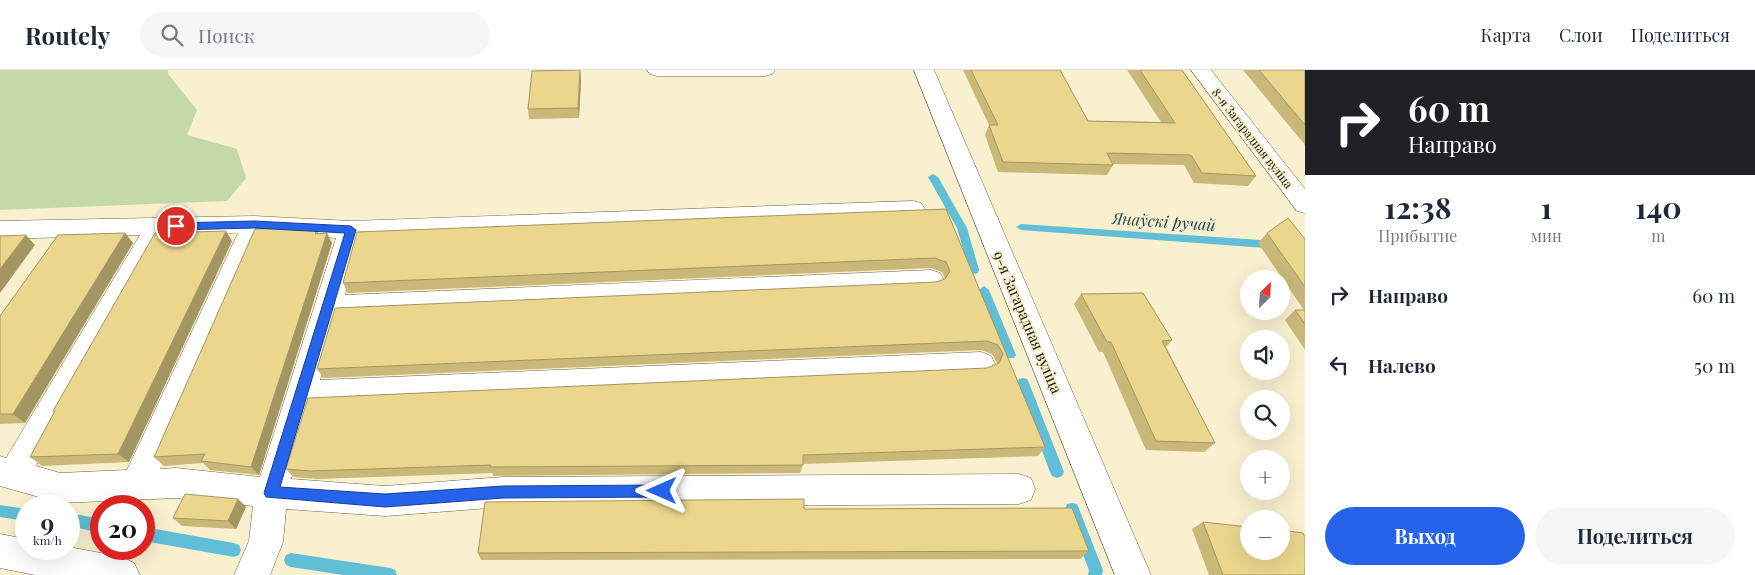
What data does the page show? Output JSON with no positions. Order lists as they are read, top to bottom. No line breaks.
{"streets":{"street":["8-я Загарадная вуліца","9-я Загарадная вуліца"]},"water":["Янаўскі ручай"],"north":"top right","page":{"header":"Routely","search":"Поиск","nav":["Карта","Слои","Поделиться"],"turn":["60 m","Направо"],"eta":["12:38","Прибытие","1","мин","140","m"],"list":[{"name":"Направо","value":"60 m"},{"name":"Налево","value":"50 m"}],"map_buttons":["+","−"],"speed":"9 km/h","limit":"20","buttons":["Выход","Поделиться"]}}
